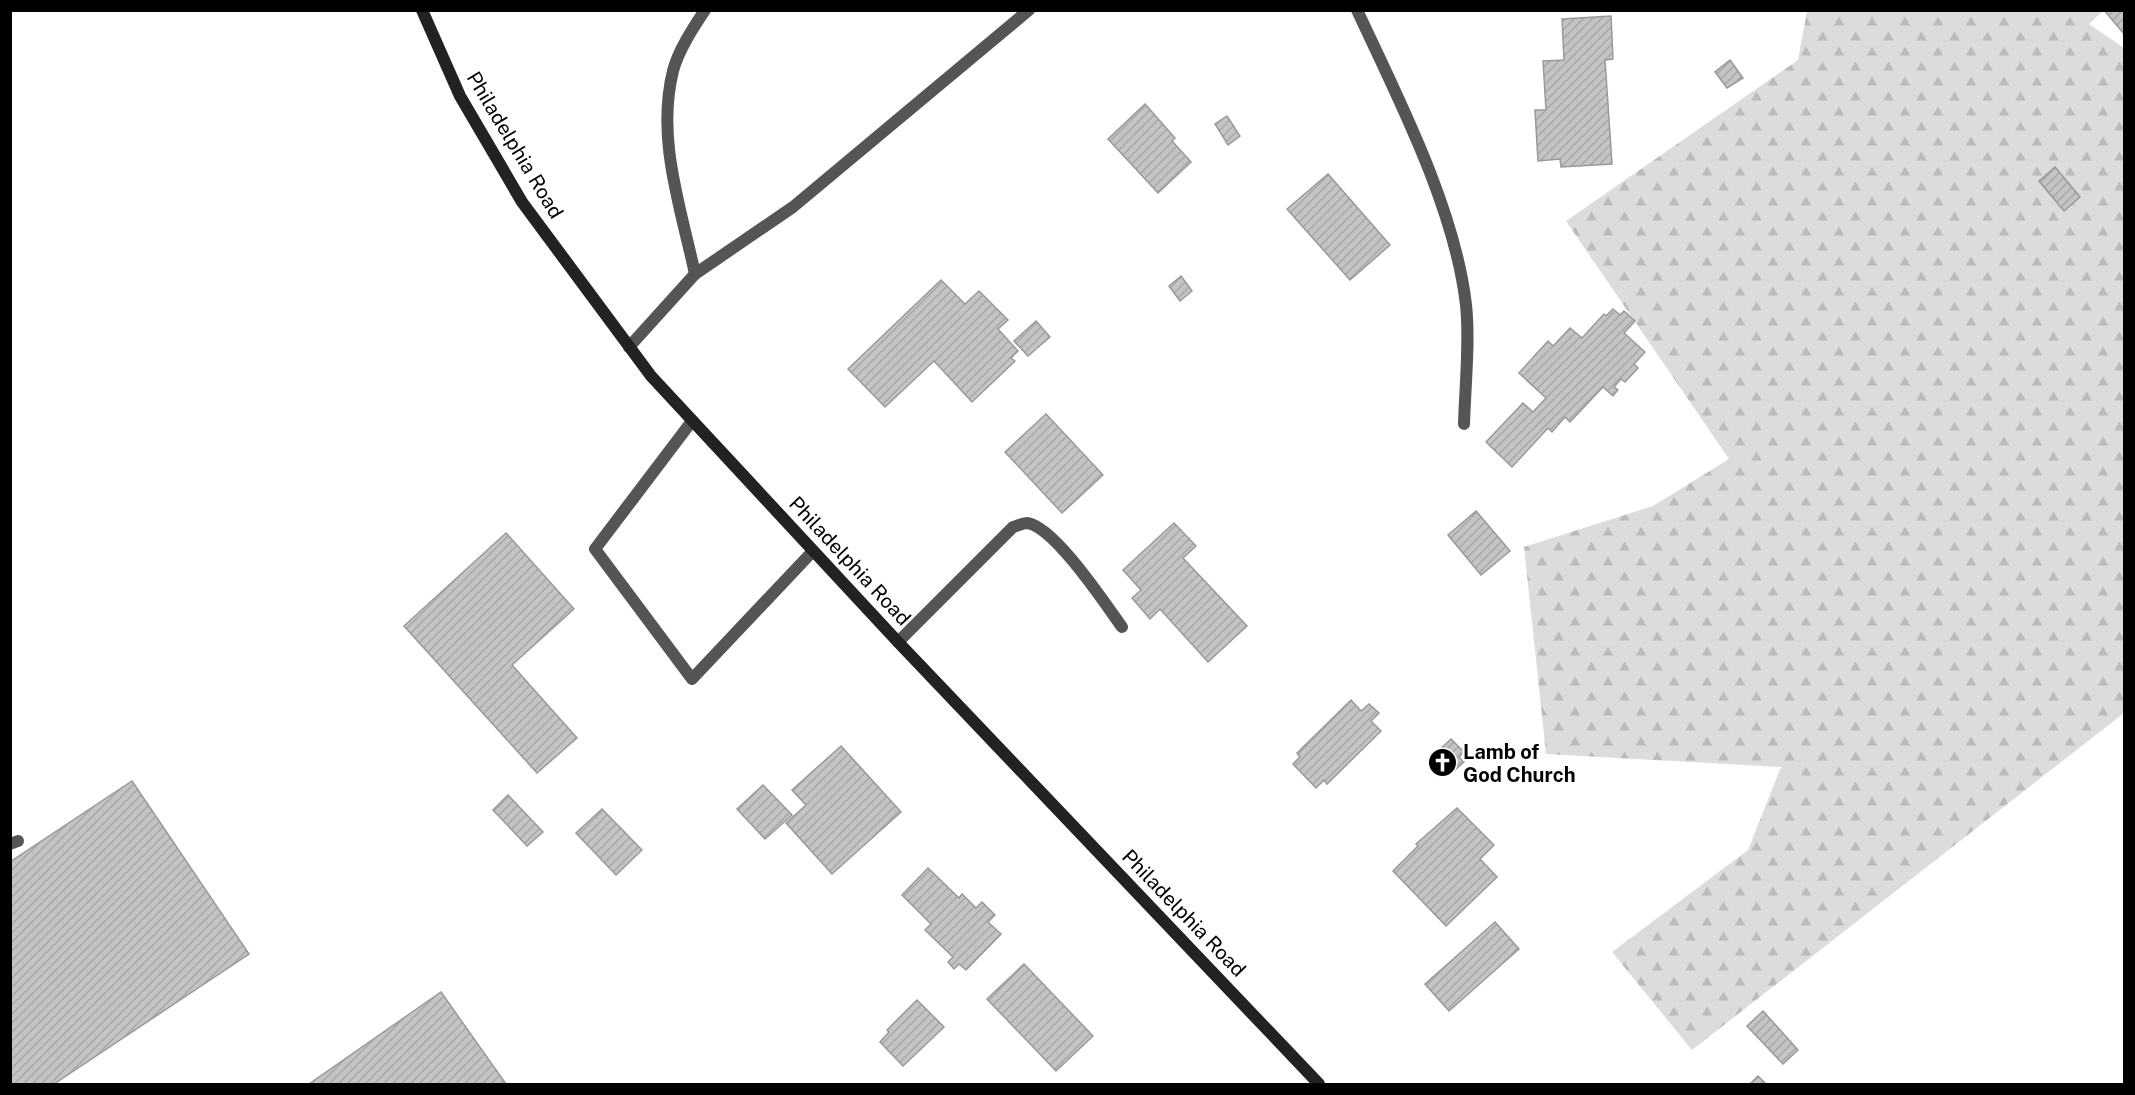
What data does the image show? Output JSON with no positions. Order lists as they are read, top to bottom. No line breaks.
{"streets":{"main road":["Philadelphia Road"]},"places":{"church":["Lamb of God Church"]}}
